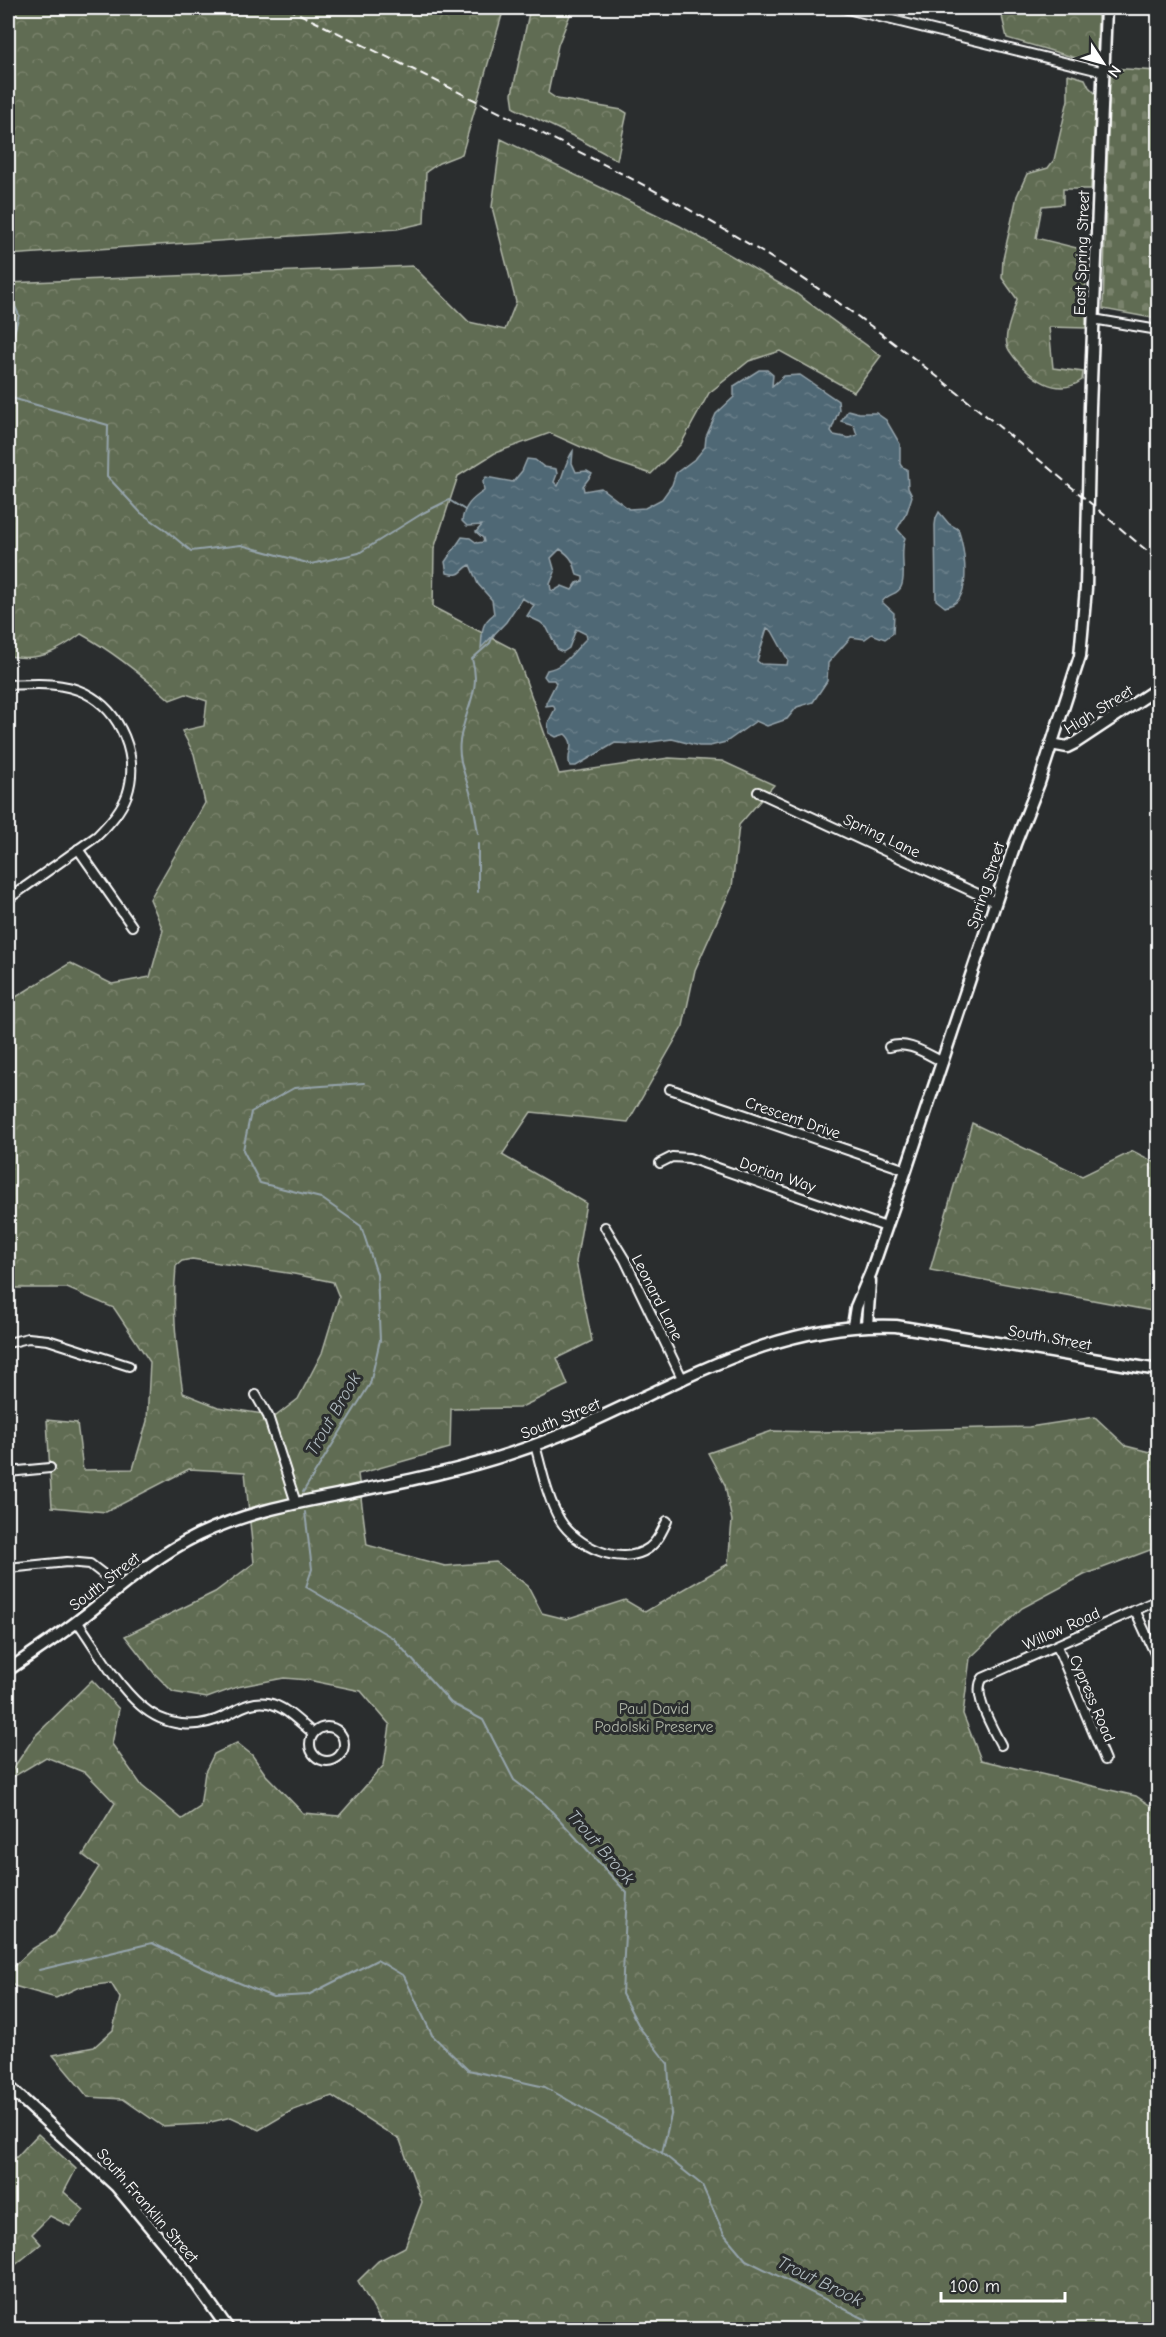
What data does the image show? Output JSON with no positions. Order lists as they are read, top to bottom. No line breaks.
{"streets":{"main road":["East Spring Street","High Street","Spring Street","South Street","South Franklin Street"],"street":["Spring Lane","Crescent Drive","Dorian Way","Leonard Lane","Willow Road","Cypress Road"]},"crossings":[["East Spring Street","Spring Street"],["High Street","Spring Street"],["Spring Lane","Spring Street"],["Spring Street","Crescent Drive"],["Spring Street","Dorian Way"],["Spring Street","South Street"],["Leonard Lane","South Street"],["Willow Road","Cypress Road"]],"water":["Trout Brook"],"parks":["Paul David Podolski Preserve"],"scale_bar":"100 m","north":"bottom right"}
